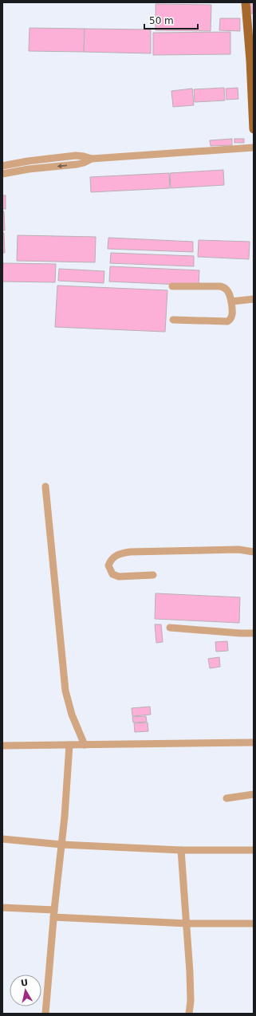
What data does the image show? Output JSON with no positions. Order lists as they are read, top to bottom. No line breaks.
{"scale_bar":"50 m","north":"top"}
